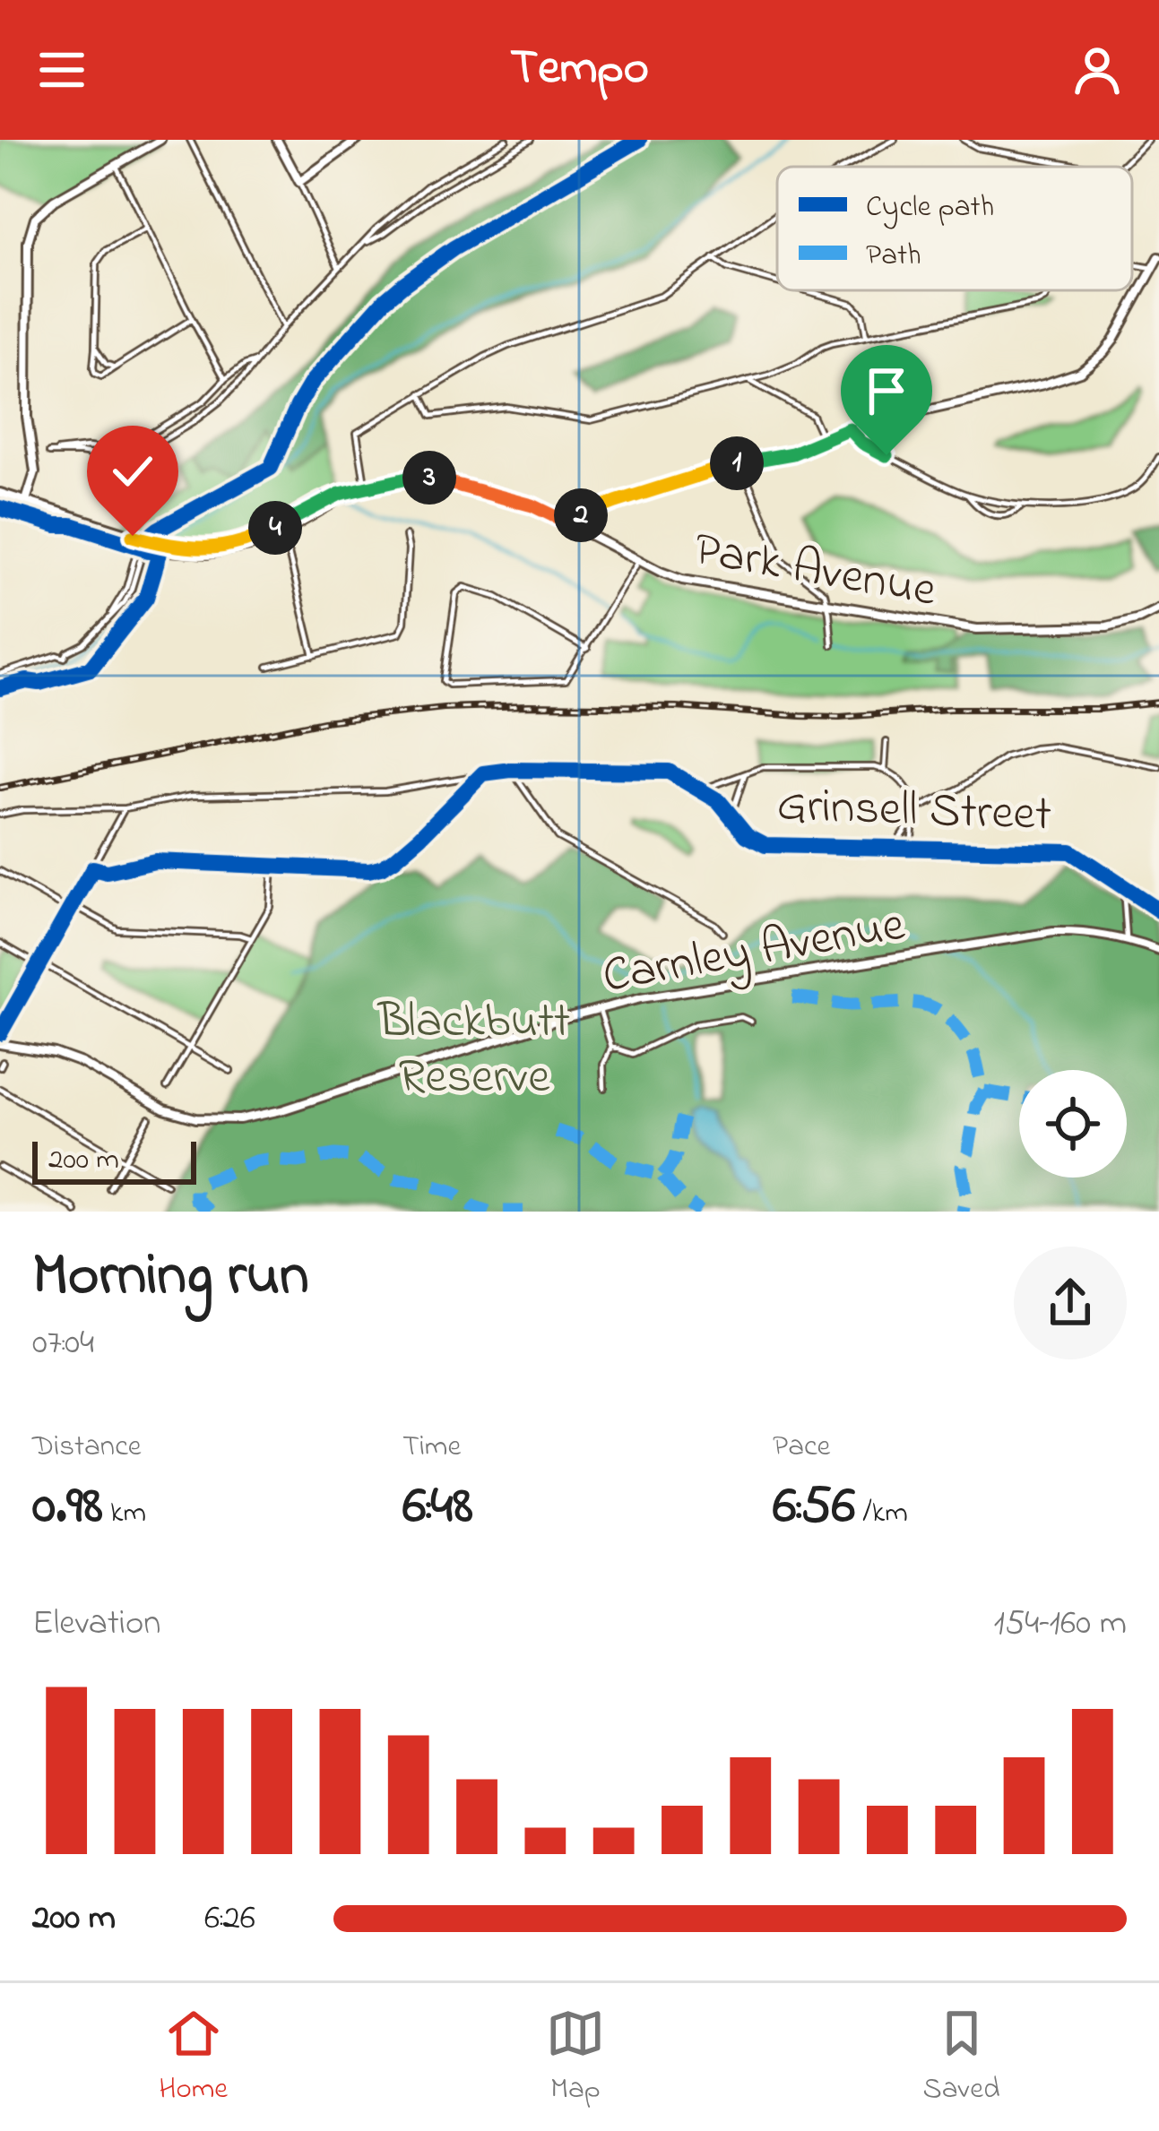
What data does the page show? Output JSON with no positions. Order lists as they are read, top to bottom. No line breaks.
{"streets":{"main road":["Park Avenue","Carnley Avenue"],"street":["Grinsell Street"]},"parks":["Blackbutt Reserve"],"legend":["Cycle path","Path"],"scale_bar":"200 m","page":{"header":"Tempo","pins":["1","3","2","4"],"scale":"200 m","heading":["Morning run","07:04"],"stats":[["Distance","0.98 km"],["Time","6:48"],["Pace","6:56 /km"]],"chart":["Elevation","154–160 m"],"list":[{"name":"200 m","note":"6:26"}],"tabs":["Home","Map","Saved"]}}
